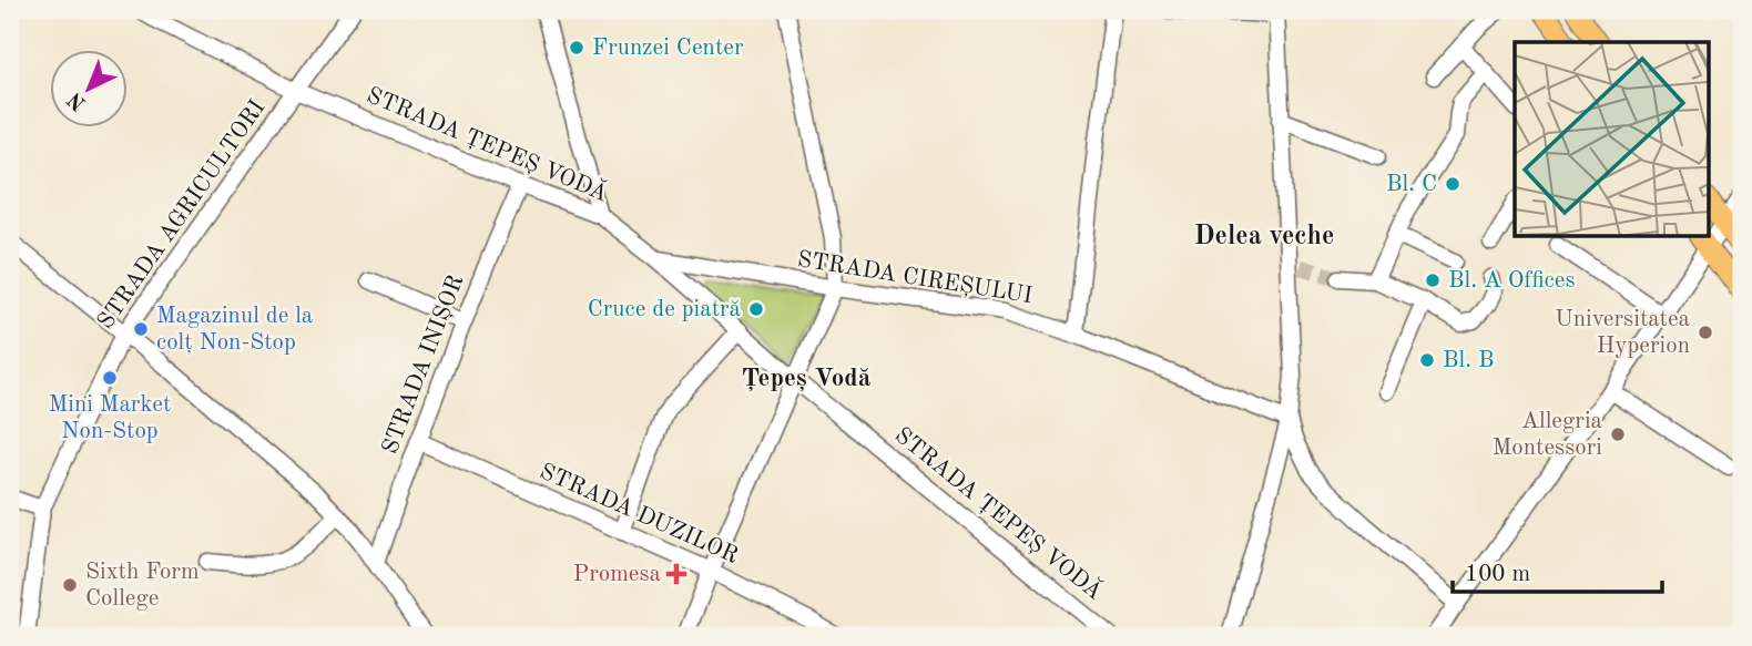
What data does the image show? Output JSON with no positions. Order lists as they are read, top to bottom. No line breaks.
{"streets":{"street":["STRADA ȚEPEȘ VODĂ","STRADA AGRICULTORI","STRADA CIREȘULUI","STRADA INIȘOR","STRADA DUZILOR"]},"crossings":[["STRADA ȚEPEȘ VODĂ","STRADA AGRICULTORI"],["STRADA ȚEPEȘ VODĂ","STRADA CIREȘULUI"],["STRADA ȚEPEȘ VODĂ","STRADA INIȘOR"],["STRADA INIȘOR","STRADA DUZILOR"]],"districts":["Delea veche","Țepeș Vodă"],"places":{"other":["Frunzei Center","Bl. C","Bl. A Offices","Cruce de piatră","Magazinul de la colț Non-Stop","Universitatea Hyperion","Bl. B","Mini Market Non-Stop","Allegria Montessori","Sixth Form College"],"health":["Promesa"]},"scale_bar":"100 m","north":"bottom left"}
